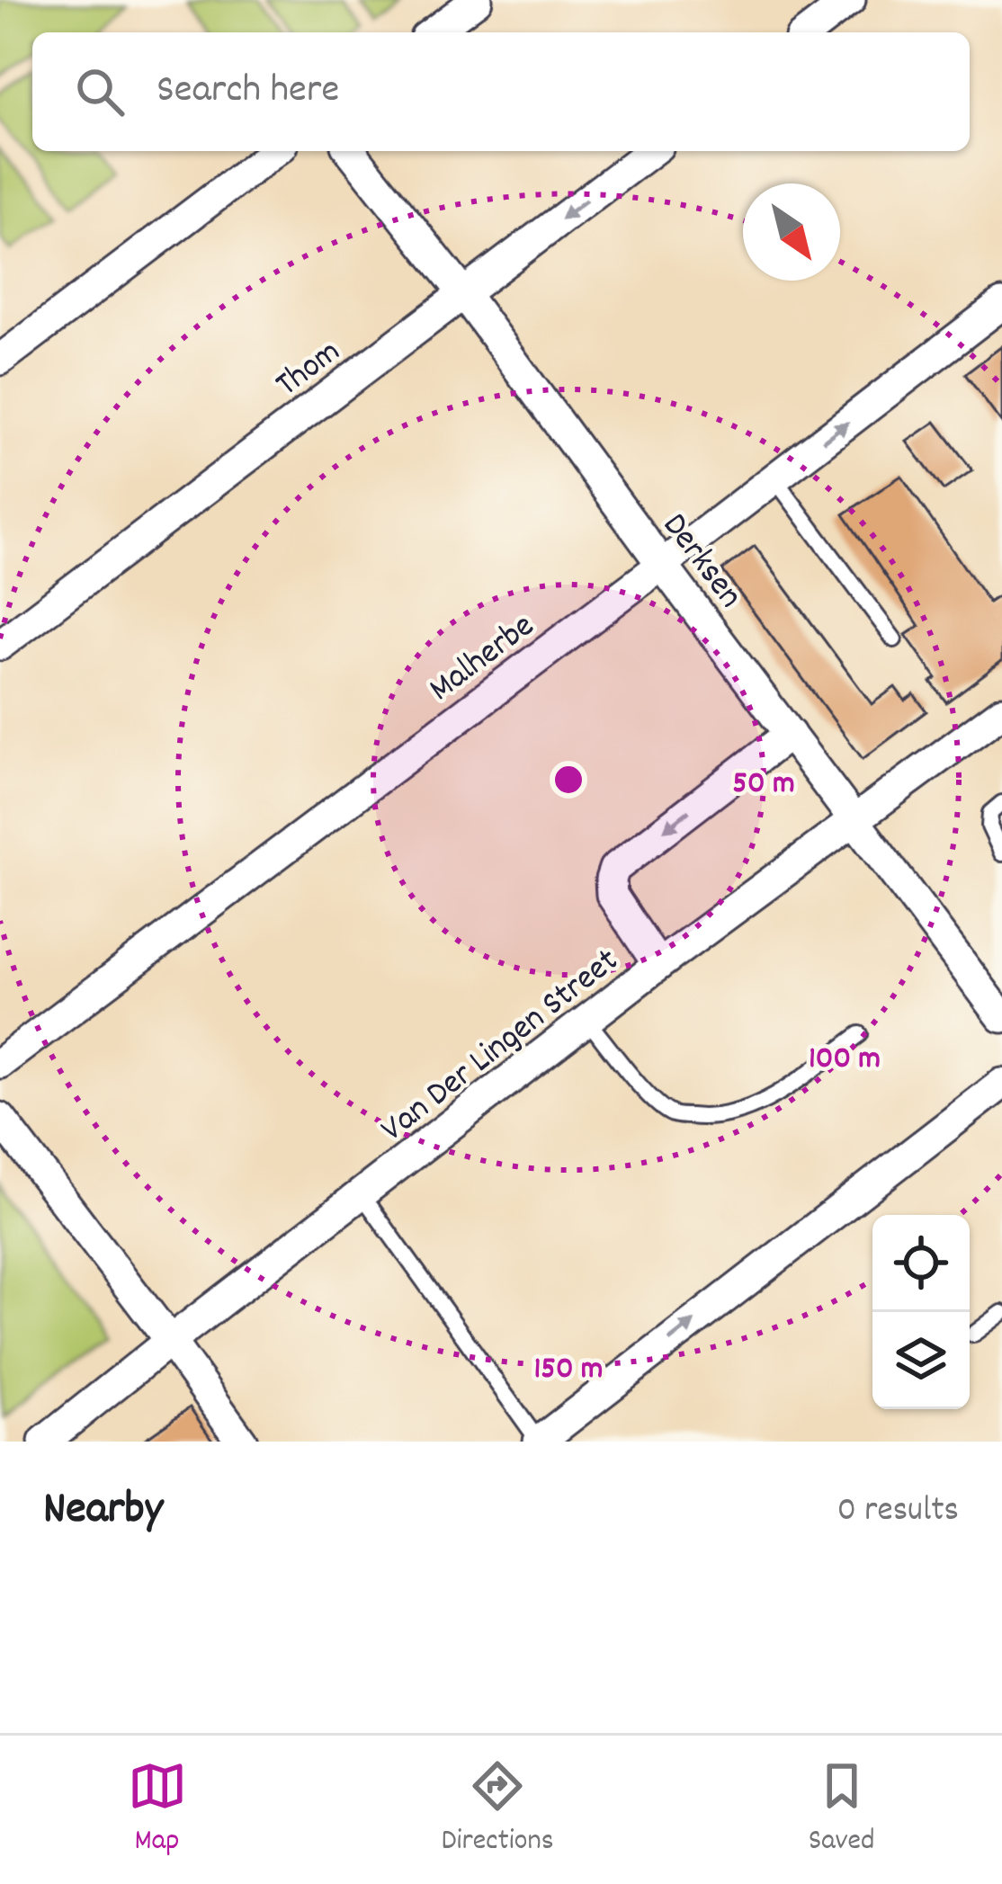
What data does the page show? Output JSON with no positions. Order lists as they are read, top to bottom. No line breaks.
{"streets":{"street":["Thom","Derksen","Malherbe","Van Der Lingen Street"]},"crossings":[["Thom","Derksen"],["Derksen","Malherbe"],["Derksen","Van Der Lingen Street"]],"north":"bottom right","page":{"search":"Search here","heading":["Nearby","0 results"],"nav":["Map","Directions","Saved"]},"rings":["50 m","100 m","150 m"]}
